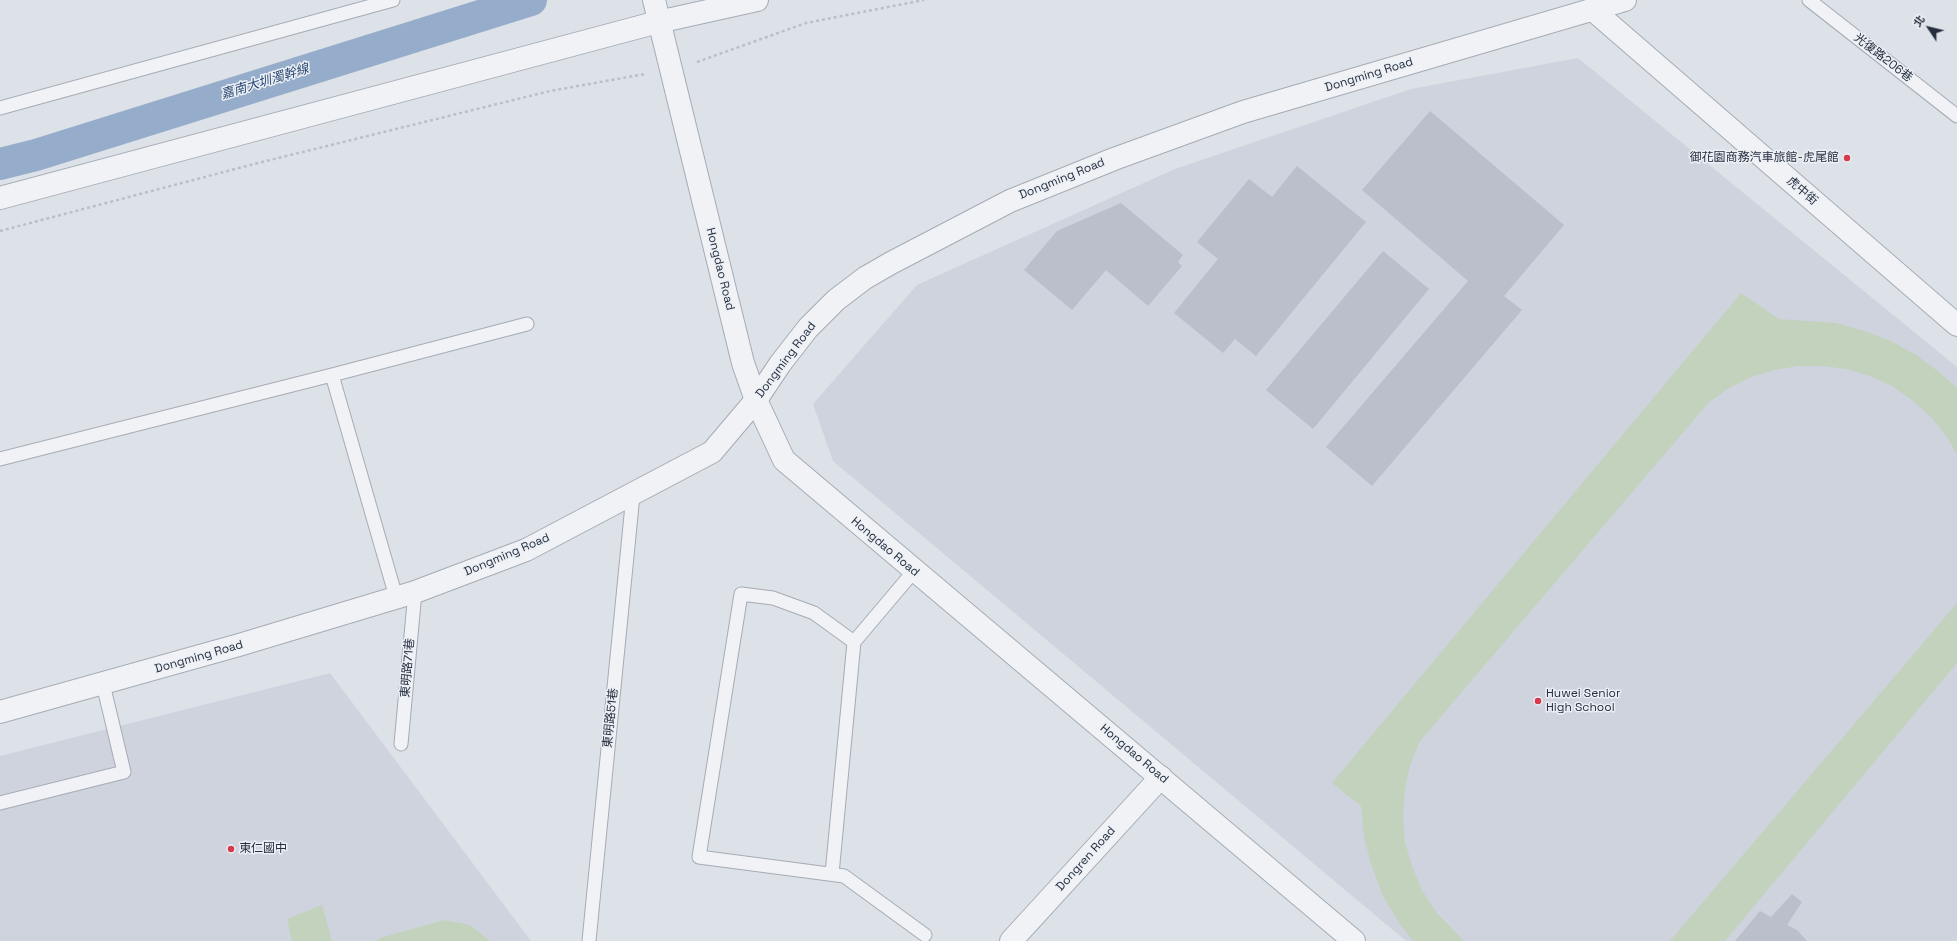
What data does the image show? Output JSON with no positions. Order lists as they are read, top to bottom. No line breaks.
{"streets":{"street":["Dongming Road","虎中街","Hongdao Road","Dongren Road"],"lane":["光復路206巷","東明路71巷","東明路51巷"]},"crossings":[["Dongming Road","虎中街"],["Dongming Road","Hongdao Road"],["Dongming Road","東明路71巷"],["Dongming Road","東明路51巷"],["Hongdao Road","Dongren Road"]],"water":["嘉南大圳濁幹線"],"places":["御花園商務汽車旅館-虎尾館","Huwei Senior High School","東仁國中"],"north":"top left"}
